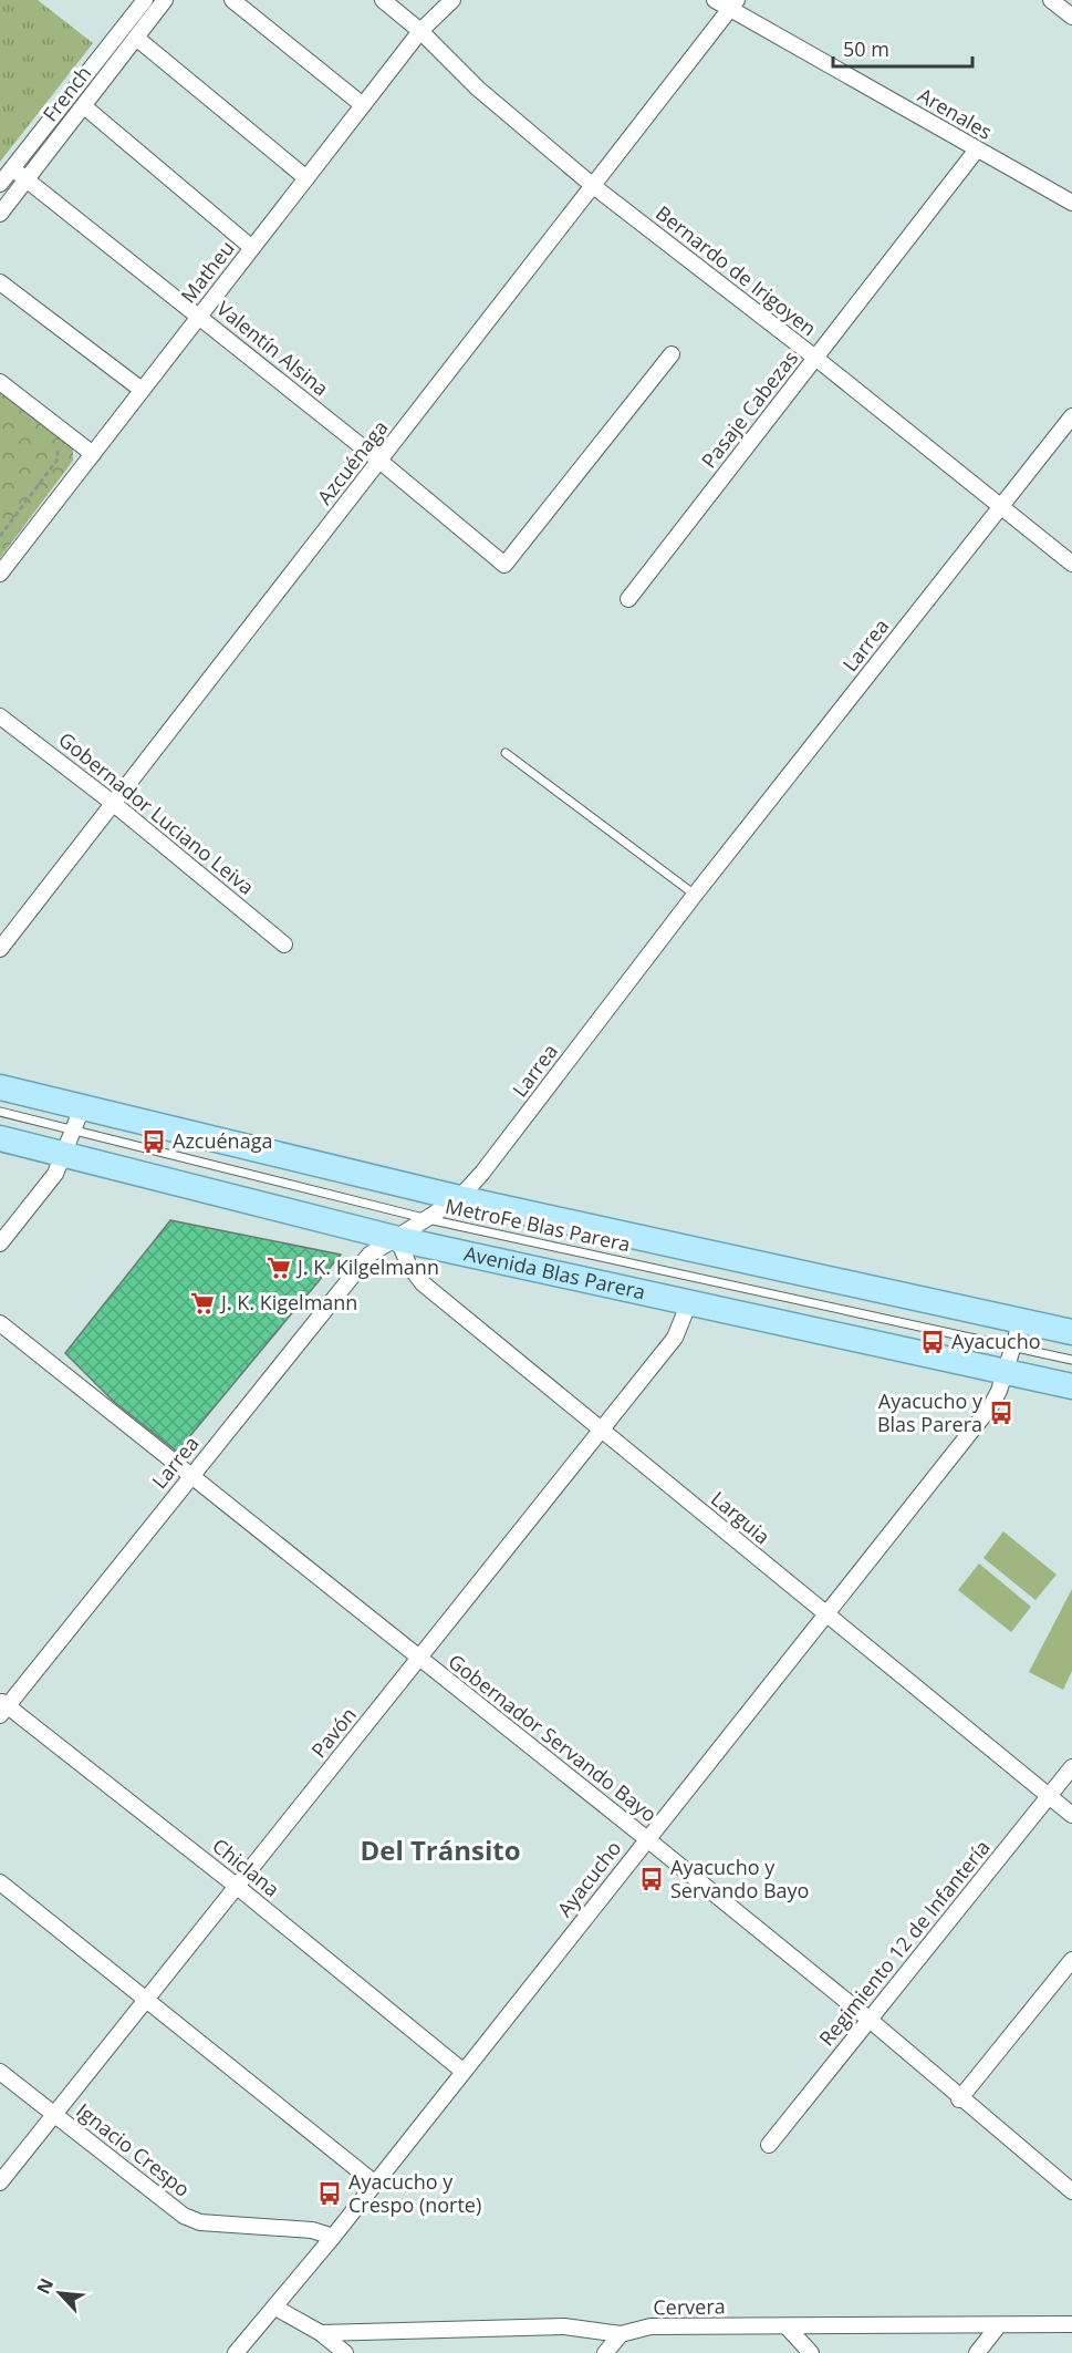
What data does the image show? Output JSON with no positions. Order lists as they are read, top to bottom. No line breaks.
{"streets":{"main road":["Avenida Blas Parera"],"street":["French","Arenales","Bernardo de Irigoyen","Matheu","Valentín Alsina","Pasaje Cabezas","Azcuénaga","Larrea","Gobernador Luciano Leiva","Larguia","Pavón","Gobernador Servando Bayo","Chiclana","Ayacucho","Regimiento 12 de Infantería","Ignacio Crespo","Cervera"],"lane":["MetroFe Blas Parera"]},"crossings":[["French","Valentín Alsina"],["Arenales","Pasaje Cabezas"],["Arenales","Azcuénaga"],["Bernardo de Irigoyen","Matheu"],["Bernardo de Irigoyen","Pasaje Cabezas"],["Bernardo de Irigoyen","Azcuénaga"],["Bernardo de Irigoyen","Larrea"],["Matheu","Valentín Alsina"],["Valentín Alsina","Azcuénaga"],["Azcuénaga","Gobernador Luciano Leiva"],["Larrea","MetroFe Blas Parera"],["Larrea","Avenida Blas Parera"],["Larrea","Larguia"],["Larrea","Gobernador Servando Bayo"],["Larrea","Chiclana"],["MetroFe Blas Parera","Ayacucho"],["Avenida Blas Parera","Larguia"],["Avenida Blas Parera","Pavón"],["Avenida Blas Parera","Ayacucho"],["Larguia","Pavón"],["Larguia","Ayacucho"],["Larguia","Regimiento 12 de Infantería"],["Pavón","Gobernador Servando Bayo"],["Pavón","Chiclana"],["Pavón","Ignacio Crespo"],["Gobernador Servando Bayo","Ayacucho"],["Gobernador Servando Bayo","Regimiento 12 de Infantería"],["Chiclana","Ayacucho"],["Ayacucho","Ignacio Crespo"]],"districts":["Del Tránsito"],"places":{"bus stop":["Azcuénaga","Ayacucho","Ayacucho y Blas Parera","Ayacucho y Servando Bayo","Ayacucho y Crespo (norte)"],"supermarket":["J. K. Kilgelmann","J. K. Kigelmann"]},"scale_bar":"50 m","north":"top left"}
